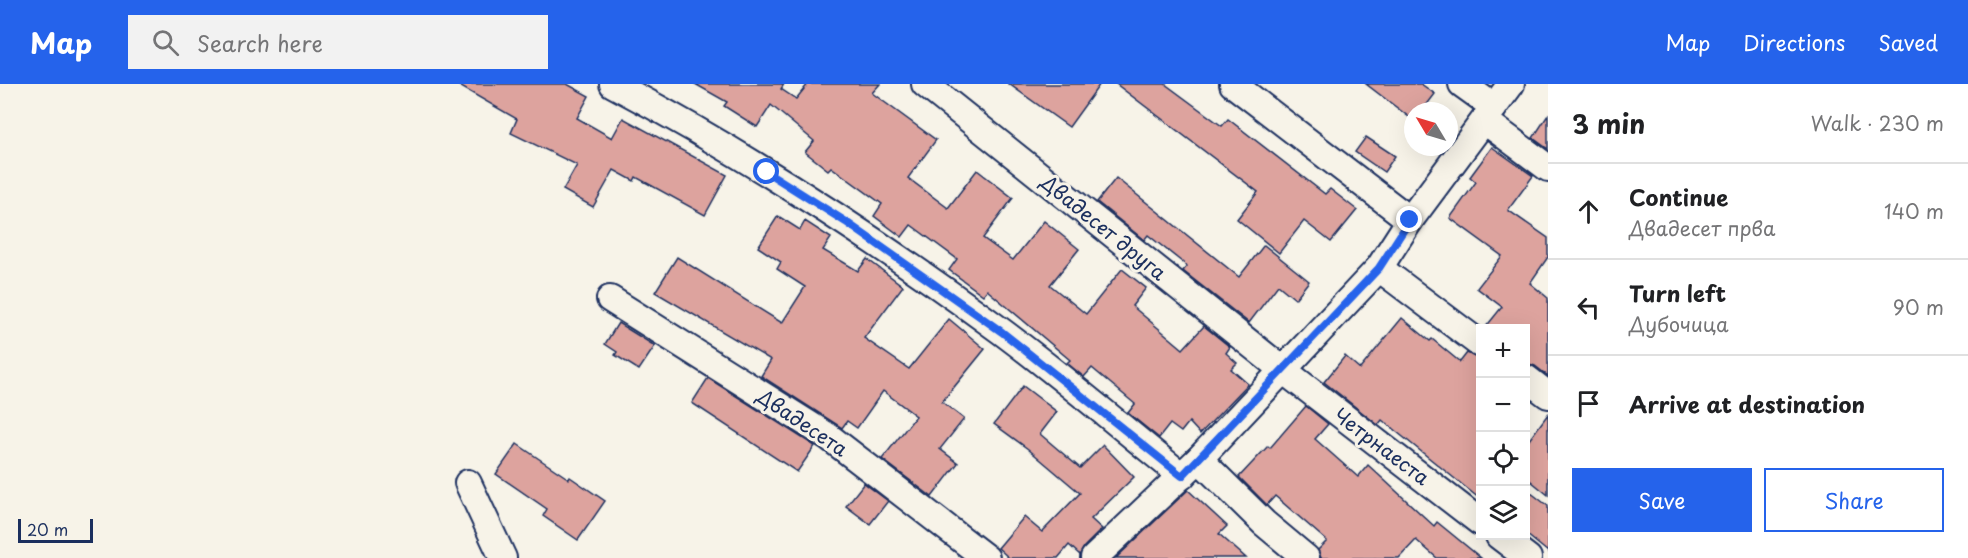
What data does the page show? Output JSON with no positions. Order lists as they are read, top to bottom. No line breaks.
{"streets":{"street":["Двадесет друга","Двадесета","Четрнаеста"]},"crossings":[["Двадесет друга","Четрнаеста"]],"scale_bar":"20 m","north":"top left","page":{"header":"Map","search":"Search here","nav":["Map","Directions","Saved"],"heading":["3 min","Walk · 230 m"],"list":[["Continue","Двадесет прва","140 m"],["Turn left","Дубочица","90 m"],"Arrive at destination"],"map_buttons":["+","−"],"buttons":["Save","Share"],"scale":"20 m"}}
